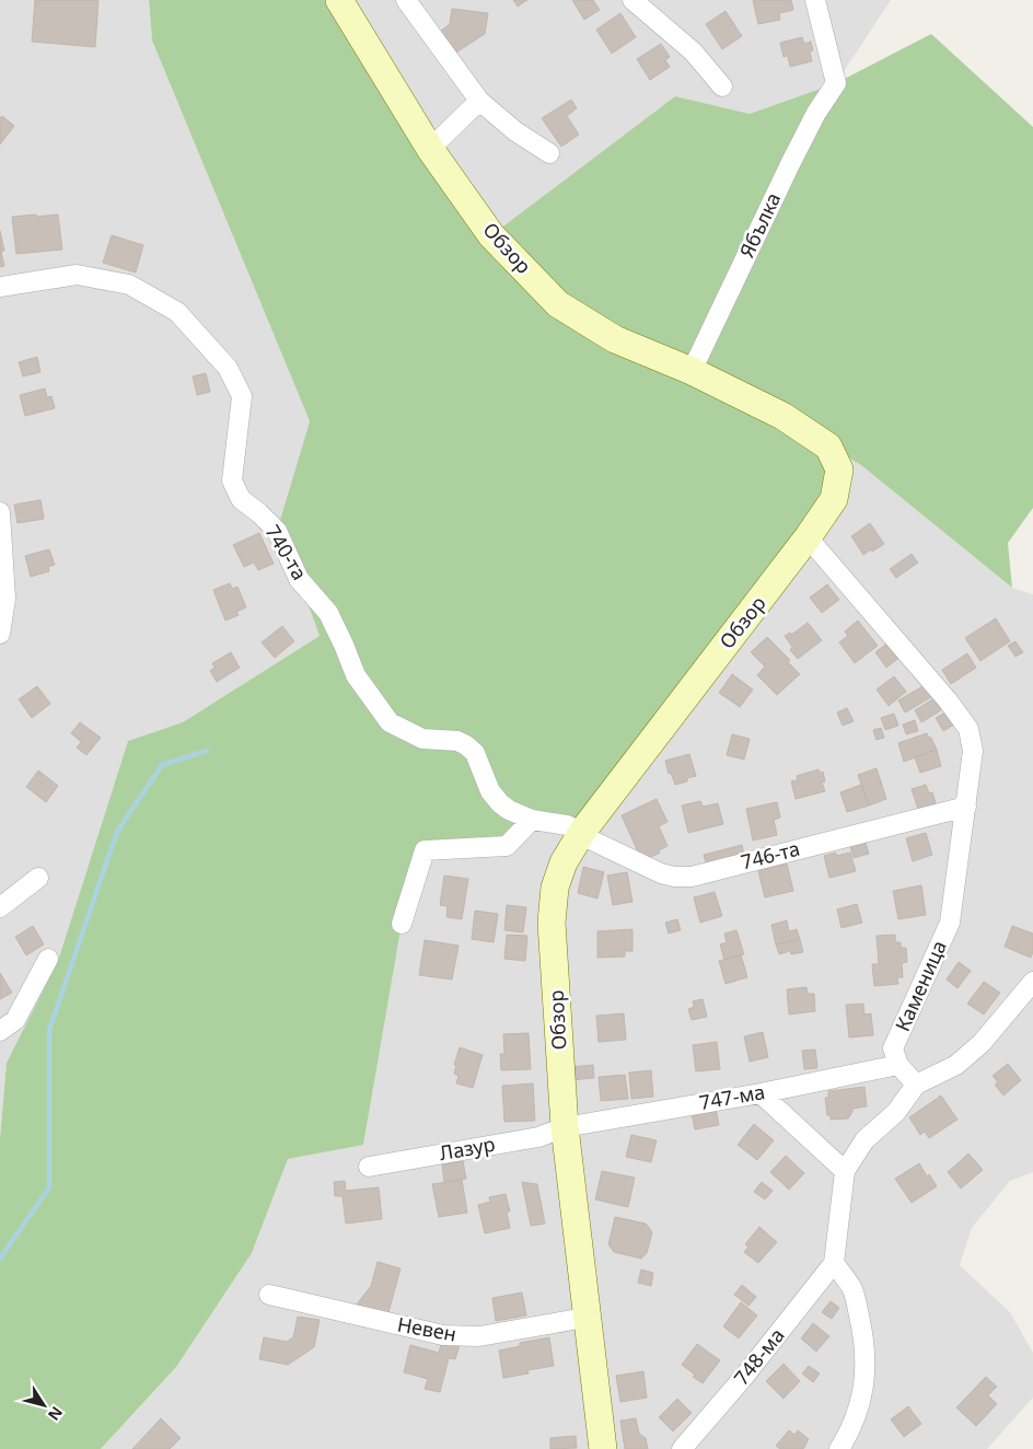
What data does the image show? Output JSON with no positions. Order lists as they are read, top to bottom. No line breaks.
{"streets":{"street":["Ябълка","Обзор","740-та","746-та","Каменица","747-ма","Лазур","Невен","748-ма"]},"crossings":[["Ябълка","Обзор"],["Обзор","740-та"],["Обзор","746-та"],["Обзор","Каменица"],["Обзор","747-ма"],["Обзор","Лазур"],["Обзор","Невен"],["740-та","746-та"],["746-та","Каменица"],["Каменица","747-ма"],["747-ма","Лазур"]],"north":"bottom right"}
